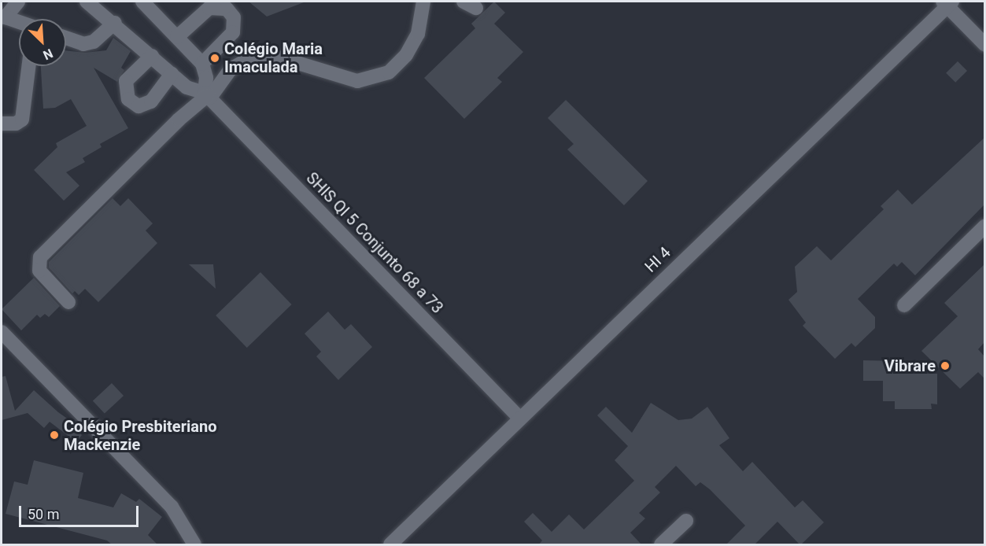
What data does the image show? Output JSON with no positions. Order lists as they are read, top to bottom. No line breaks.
{"streets":{"street":["SHIS QI 5 Conjunto 68 a 73","HI 4"]},"crossings":[["SHIS QI 5 Conjunto 68 a 73","HI 4"]],"places":["Colégio Maria Imaculada","Vibrare","Colégio Presbiteriano Mackenzie"],"scale_bar":"50 m","north":"bottom right"}
